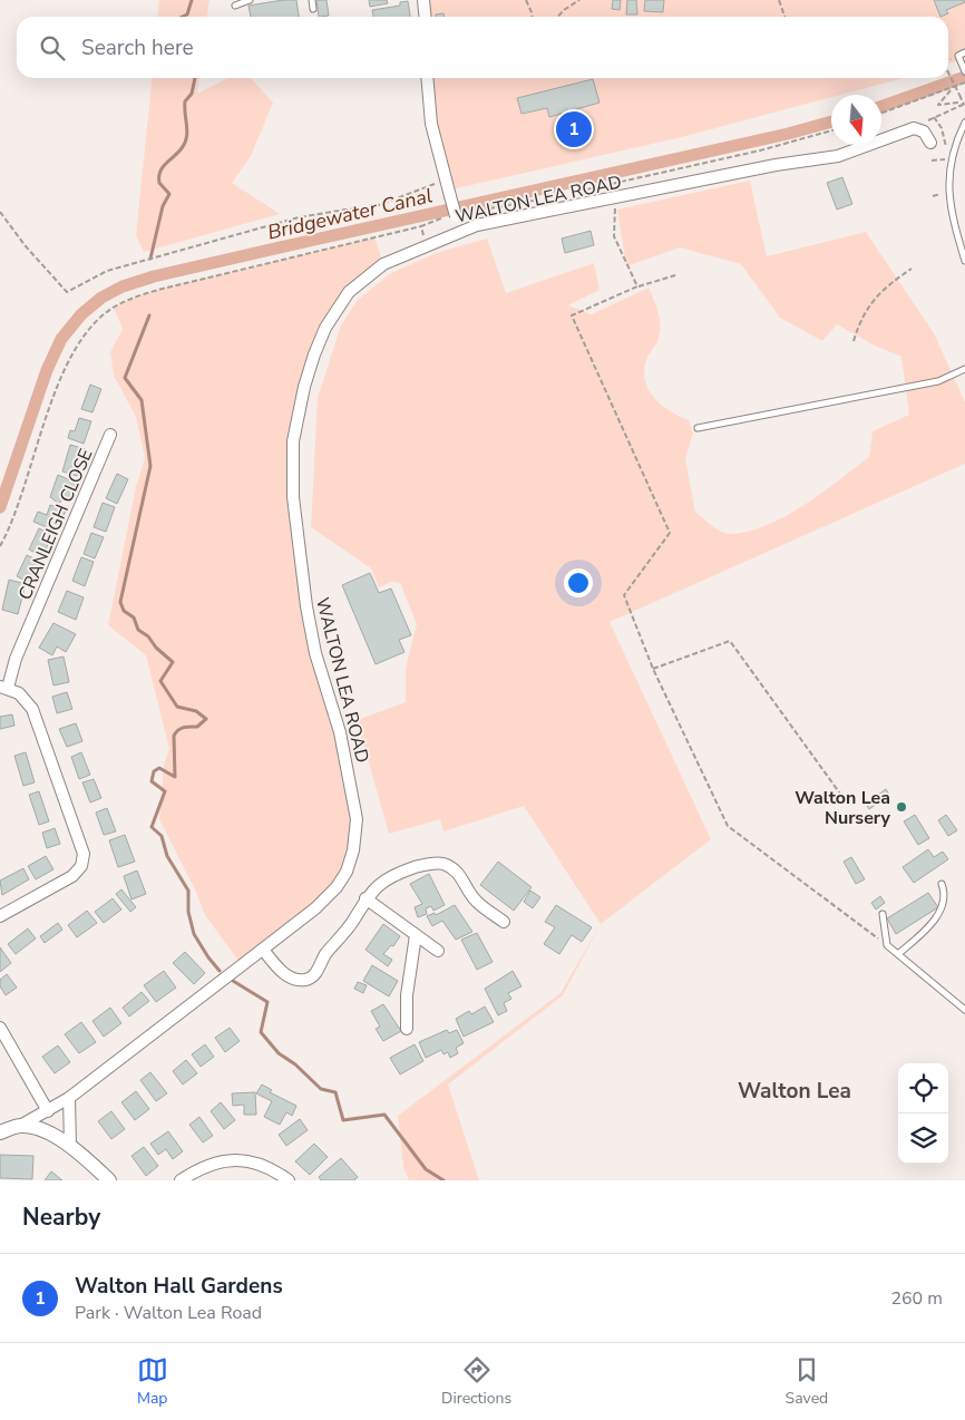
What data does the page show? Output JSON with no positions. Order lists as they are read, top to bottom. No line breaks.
{"streets":{"street":["WALTON LEA ROAD","CRANLEIGH CLOSE"]},"districts":["Walton Lea"],"water":["Bridgewater Canal"],"places":["Walton Lea Nursery"],"north":"bottom","page":{"search":"Search here","pins":"1","heading":"Nearby","list":[{"mark":"1","name":"Walton Hall Gardens","note":"Park · Walton Lea Road","value":"260 m"}],"nav":["Map","Directions","Saved"]}}
